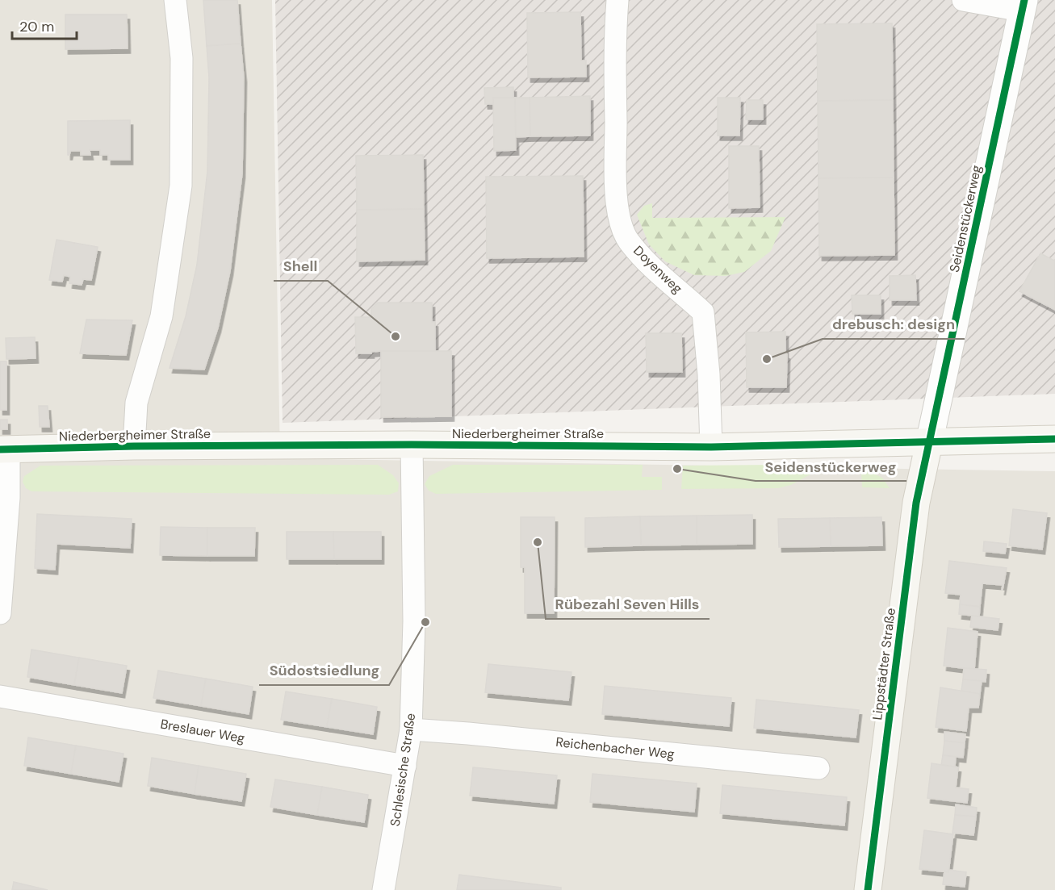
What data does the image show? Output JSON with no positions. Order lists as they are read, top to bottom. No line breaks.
{"streets":{"main road":["Niederbergheimer Straße","Lippstädter Straße"],"street":["Seidenstückerweg","Doyenweg","Breslauer Weg","Reichenbacher Weg","Schlesische Straße"]},"crossings":[["Seidenstückerweg","Niederbergheimer Straße"],["Seidenstückerweg","Lippstädter Straße"],["Doyenweg","Niederbergheimer Straße"],["Niederbergheimer Straße","Lippstädter Straße"],["Niederbergheimer Straße","Schlesische Straße"],["Breslauer Weg","Schlesische Straße"],["Reichenbacher Weg","Schlesische Straße"]],"places":["Shell","drebusch: design","Seidenstückerweg","Rübezahl Seven Hills","Südostsiedlung"],"scale_bar":"20 m"}
